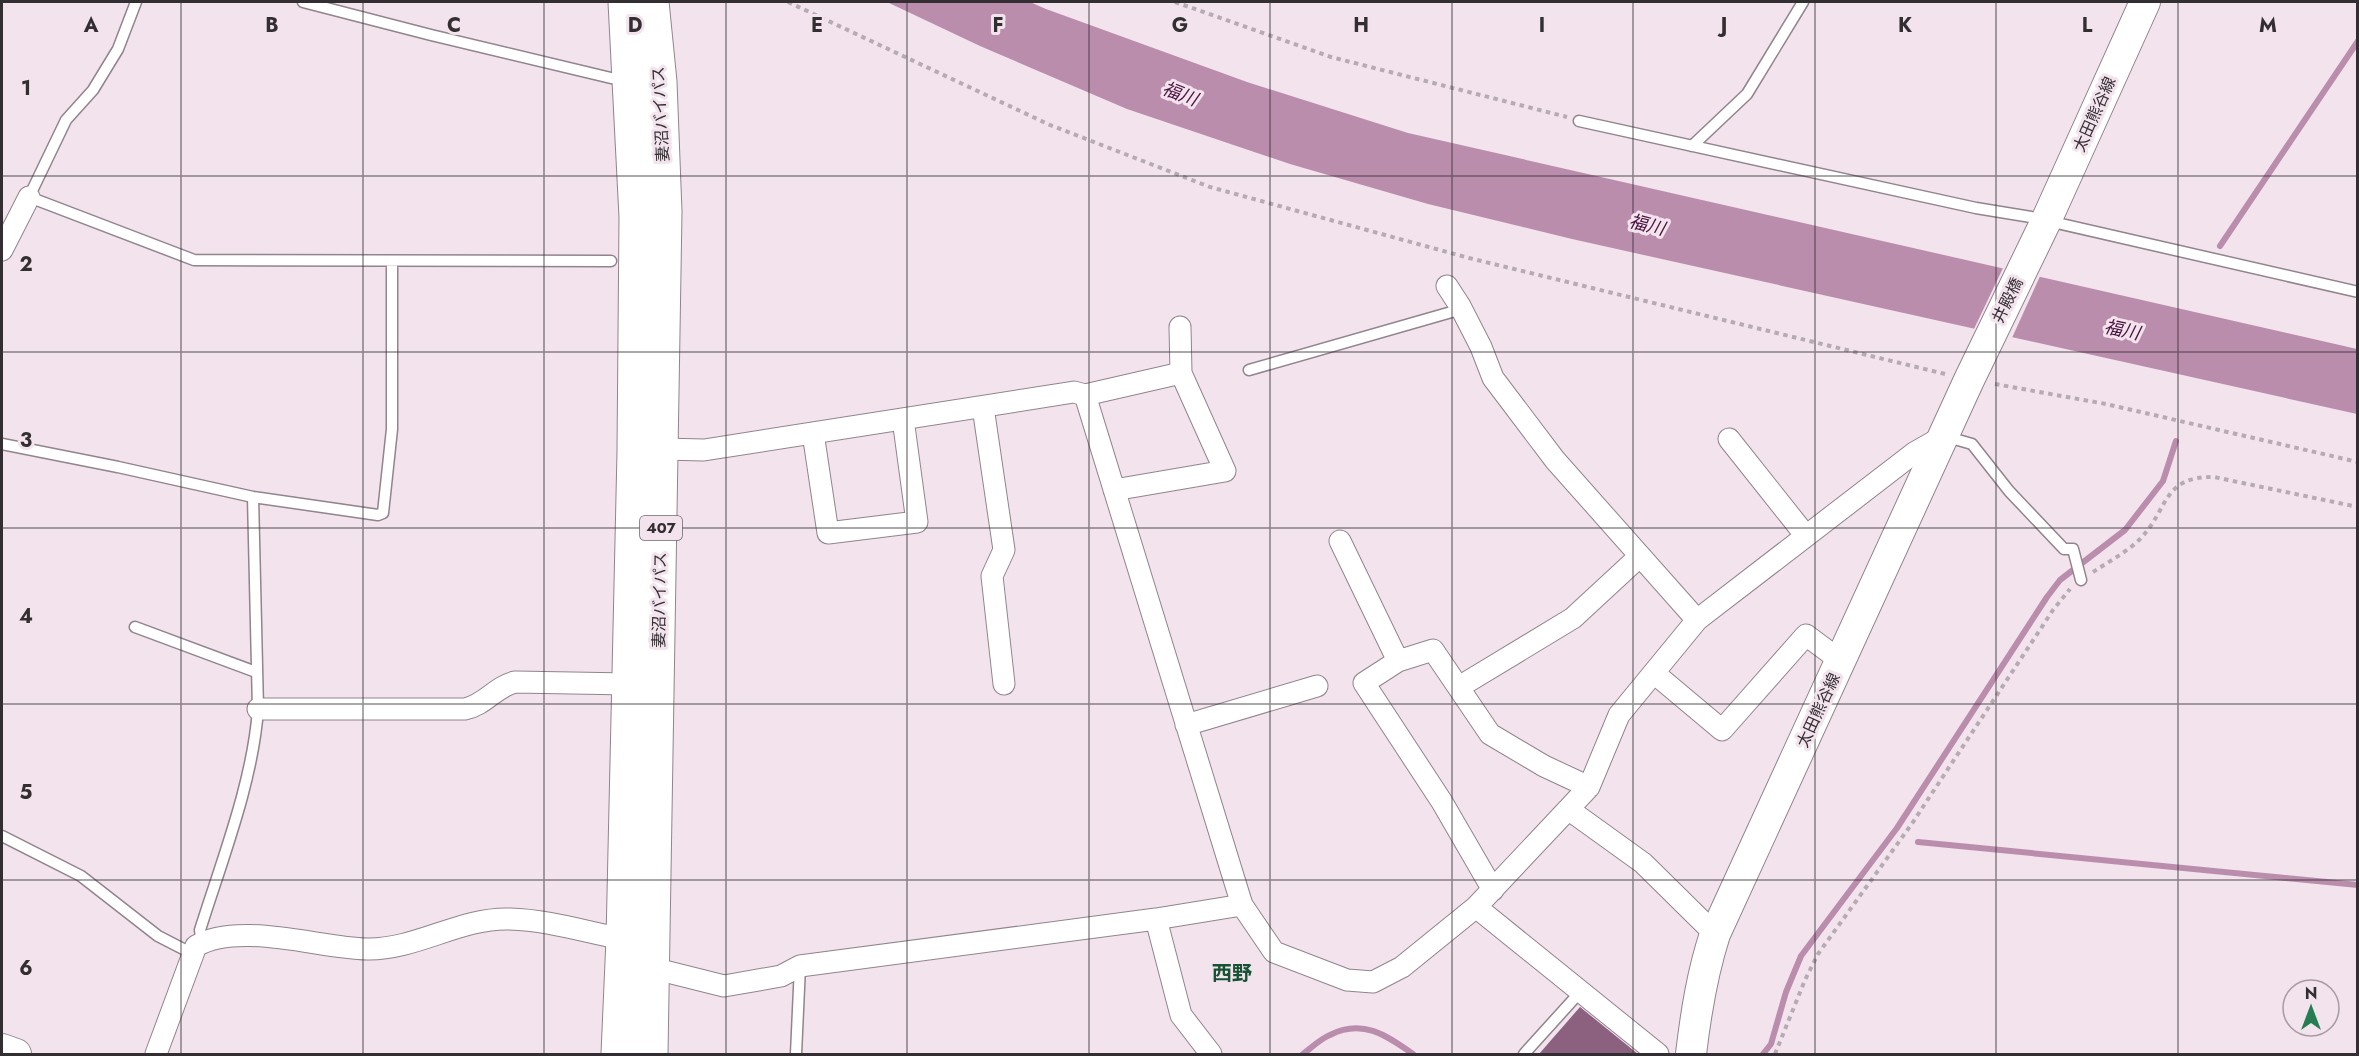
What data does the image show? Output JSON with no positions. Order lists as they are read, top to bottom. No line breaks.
{"streets":{"highway":["妻沼バイパス","407"],"main road":["太田熊谷線","井殿橋"]},"crossings":[["太田熊谷線","井殿橋"]],"districts":["西野"],"water":["福川"],"north":"top","grid":{"columns":["A","B","C","D","E","F","G","H","I","J","K","L","M"],"rows":["1","2","3","4","5","6"]}}
